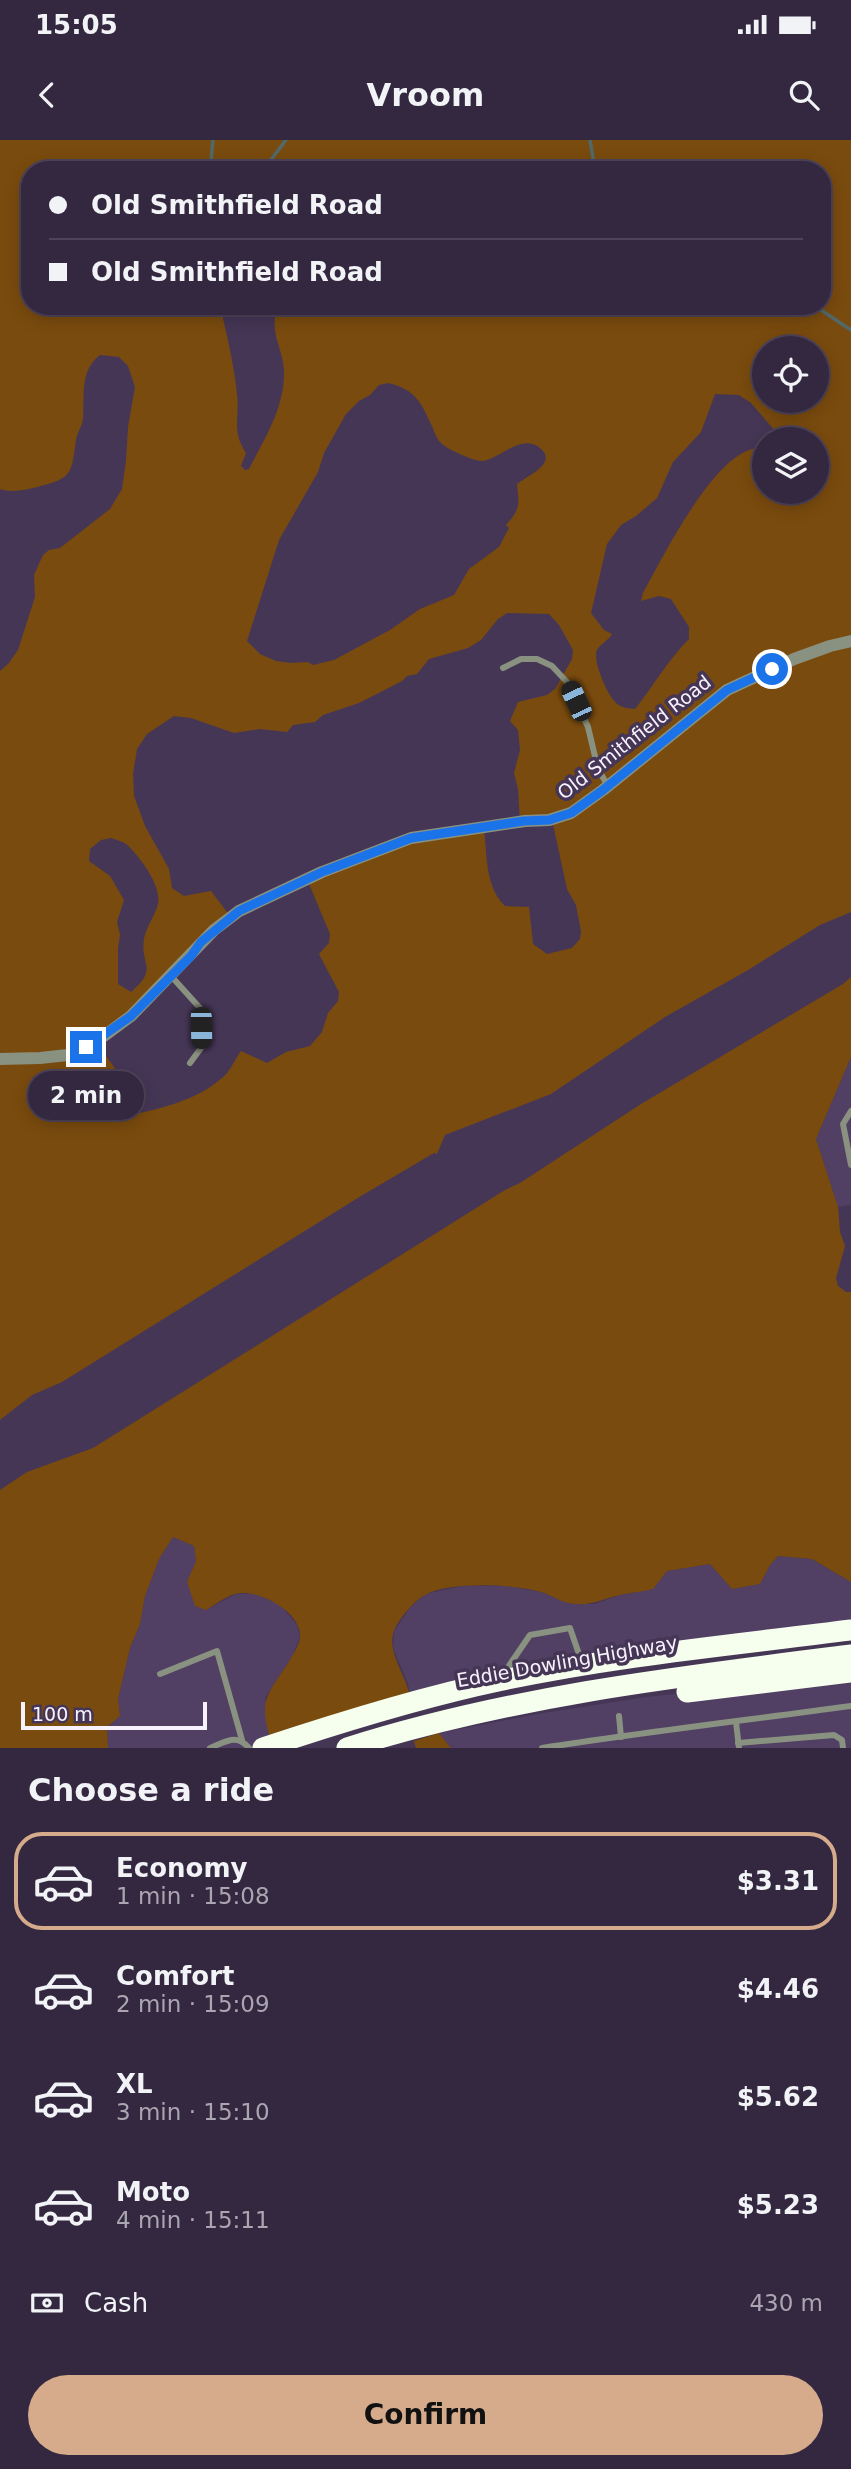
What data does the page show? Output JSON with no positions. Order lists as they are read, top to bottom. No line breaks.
{"streets":{"highway":["Eddie Dowling Highway"],"street":["Old Smithfield Road"]},"scale_bar":"100 m","page":{"status":"15:05","header":"Vroom","banner":["Old Smithfield Road","Old Smithfield Road"],"bubble":"2 min","scale":"100 m","heading":"Choose a ride","list":[{"name":"Economy","note":"1 min · 15:08","value":"$3.31"},{"name":"Comfort","note":"2 min · 15:09","value":"$4.46"},{"name":"XL","note":"3 min · 15:10","value":"$5.62"},{"name":"Moto","note":"4 min · 15:11","value":"$5.23"}],"pay":["Cash","430 m"],"buttons":"Confirm"}}
